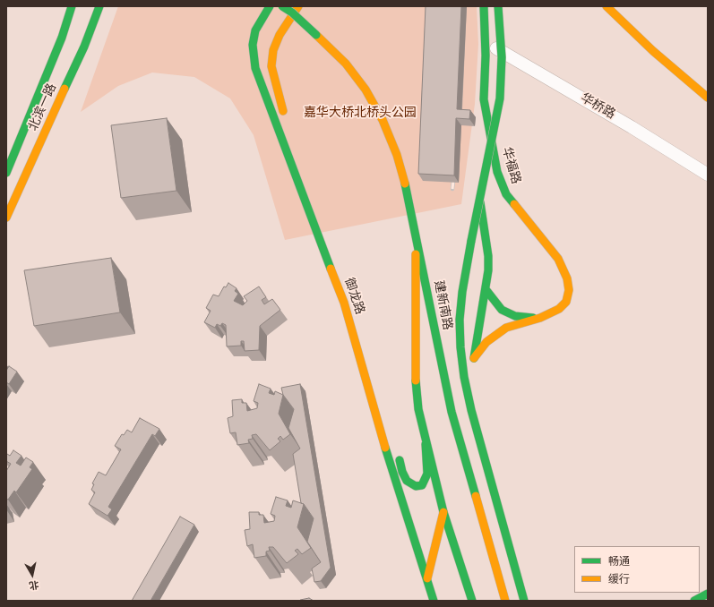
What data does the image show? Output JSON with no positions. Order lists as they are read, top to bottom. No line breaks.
{"streets":{"main road":["北滨一路","华福路","御龙路","建新南路"],"street":["华桥路"]},"crossings":[["华桥路","华福路"],["华福路","建新南路"]],"parks":["嘉华大桥北桥头公园"],"legend":["畅通","缓行"],"north":"bottom"}
